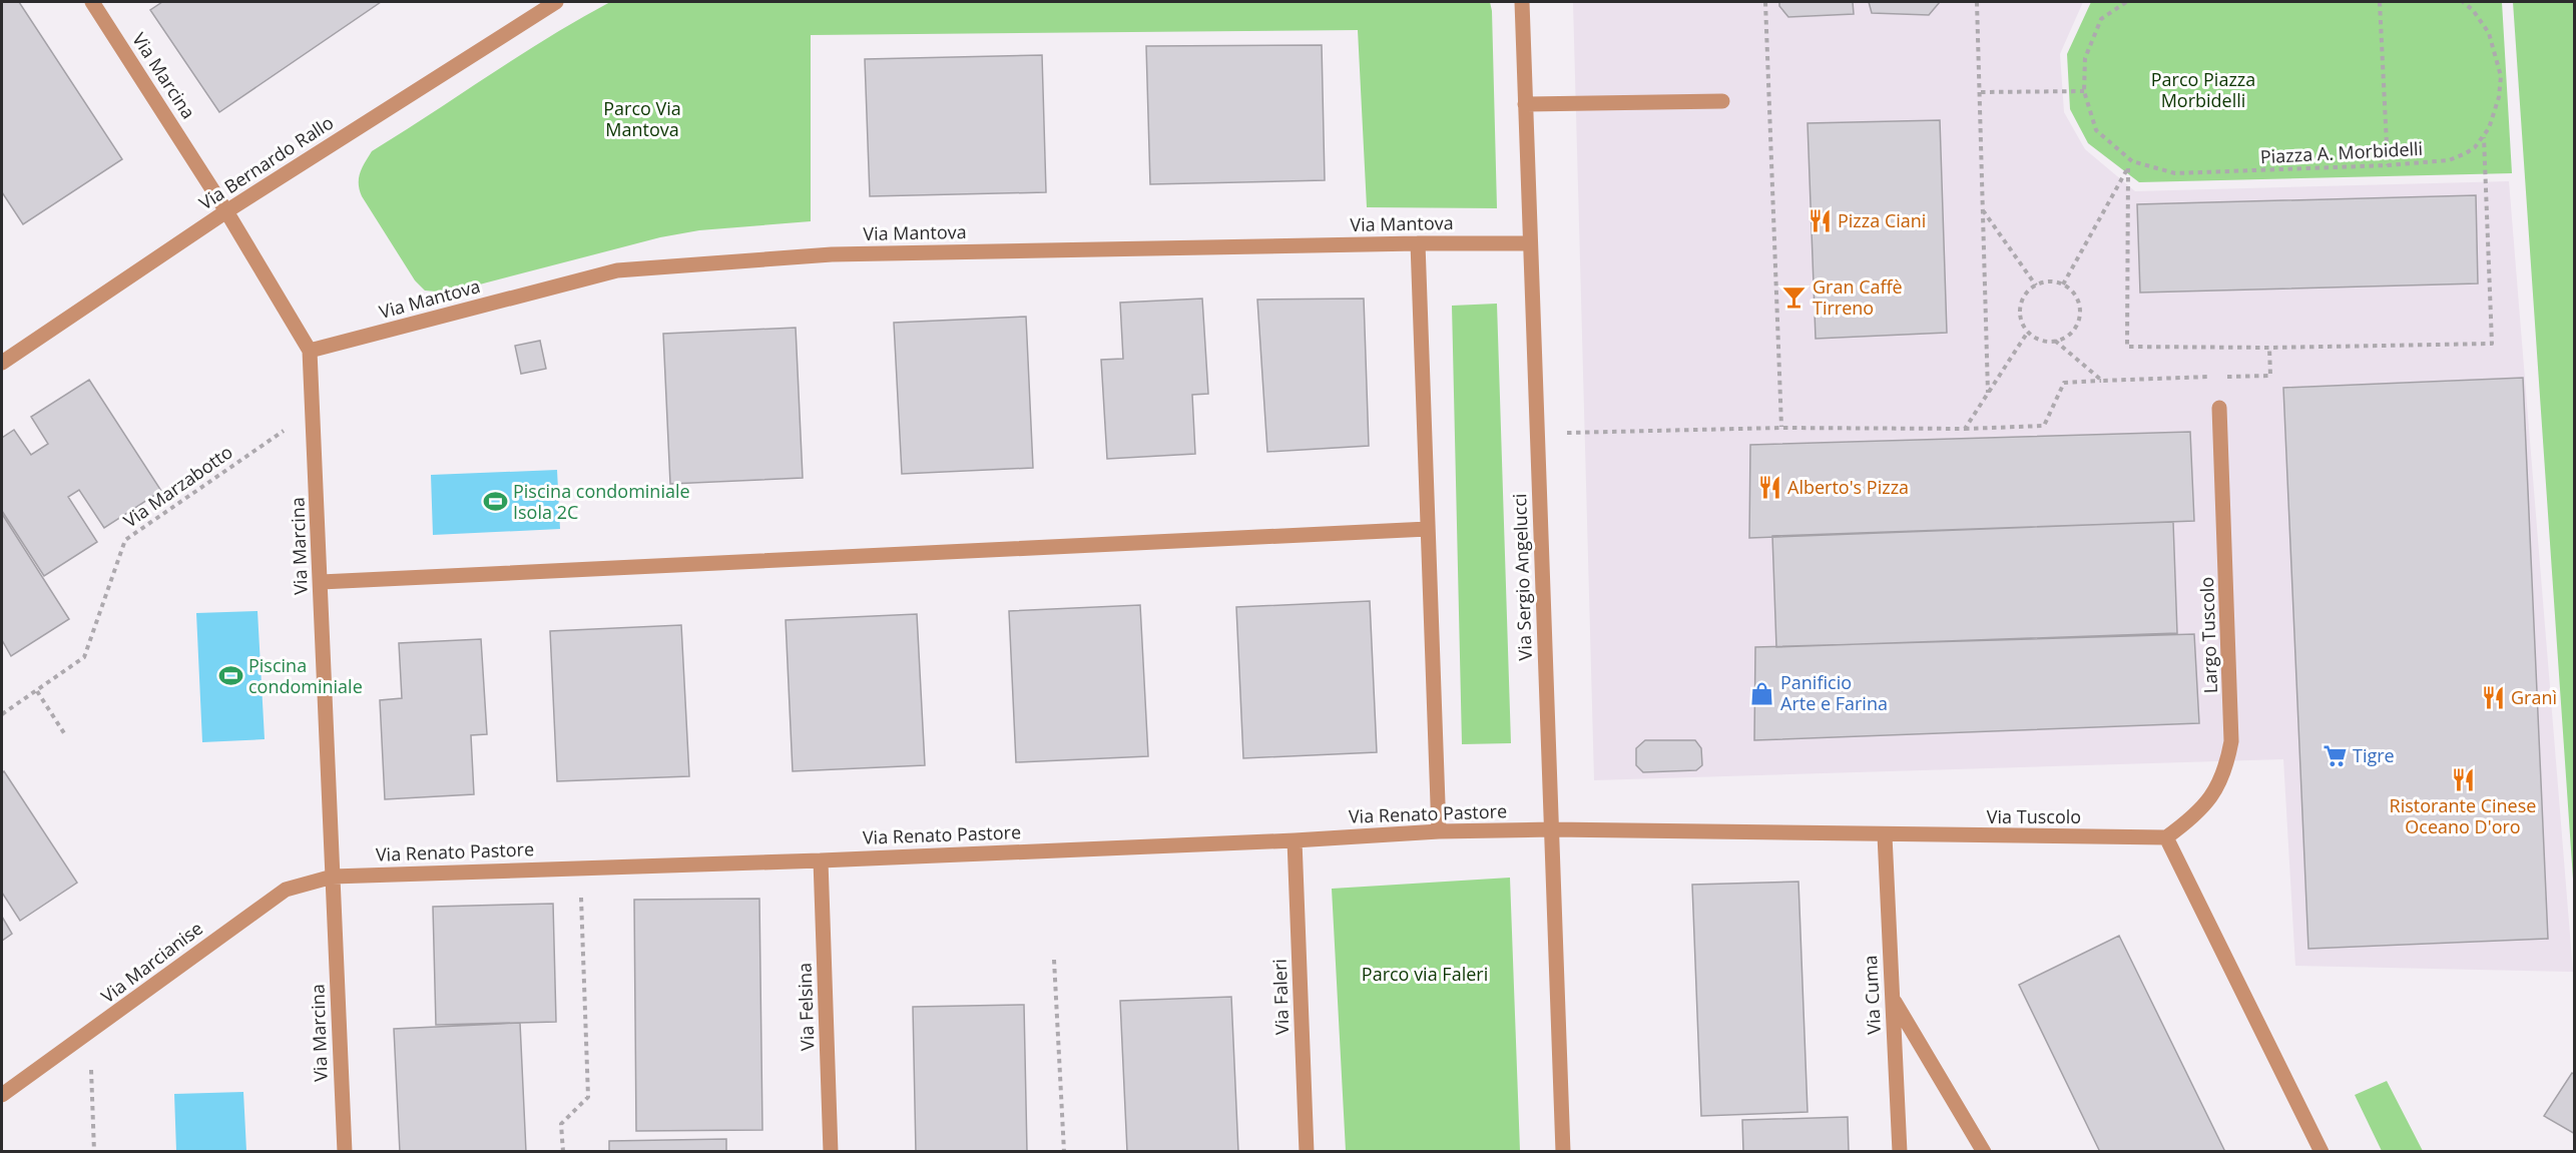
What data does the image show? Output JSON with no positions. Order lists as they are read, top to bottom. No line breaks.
{"streets":{"street":["Via Marcina","Via Bernardo Rallo","Via Mantova","Via Sergio Angelucci","Largo Tuscolo","Via Renato Pastore","Via Tuscolo","Via Marcianise","Via Cuma","Via Faleri","Via Felsina"],"path":["Piazza A. Morbidelli","Via Marzabotto"]},"crossings":[["Via Marcina","Via Bernardo Rallo"],["Via Marcina","Via Mantova"],["Via Marcina","Via Marzabotto"],["Via Marcina","Via Renato Pastore"],["Via Marcina","Via Marcianise"],["Via Mantova","Via Sergio Angelucci"],["Via Sergio Angelucci","Via Renato Pastore"],["Via Sergio Angelucci","Via Tuscolo"],["Largo Tuscolo","Via Tuscolo"],["Via Renato Pastore","Via Tuscolo"],["Via Renato Pastore","Via Marcianise"],["Via Renato Pastore","Via Faleri"],["Via Renato Pastore","Via Felsina"],["Via Tuscolo","Via Cuma"]],"parks":["Parco Piazza Morbidelli","Parco Via Mantova","Parco via Faleri"],"places":{"restaurant":["Pizza Ciani","Alberto's Pizza","Granì","Ristorante Cinese Oceano D'oro"],"bar":["Gran Caffè Tirreno"],"sports":["Piscina condominiale Isola 2C","Piscina condominiale"],"shop":["Panificio Arte e Farina"],"supermarket":["Tigre"]}}
